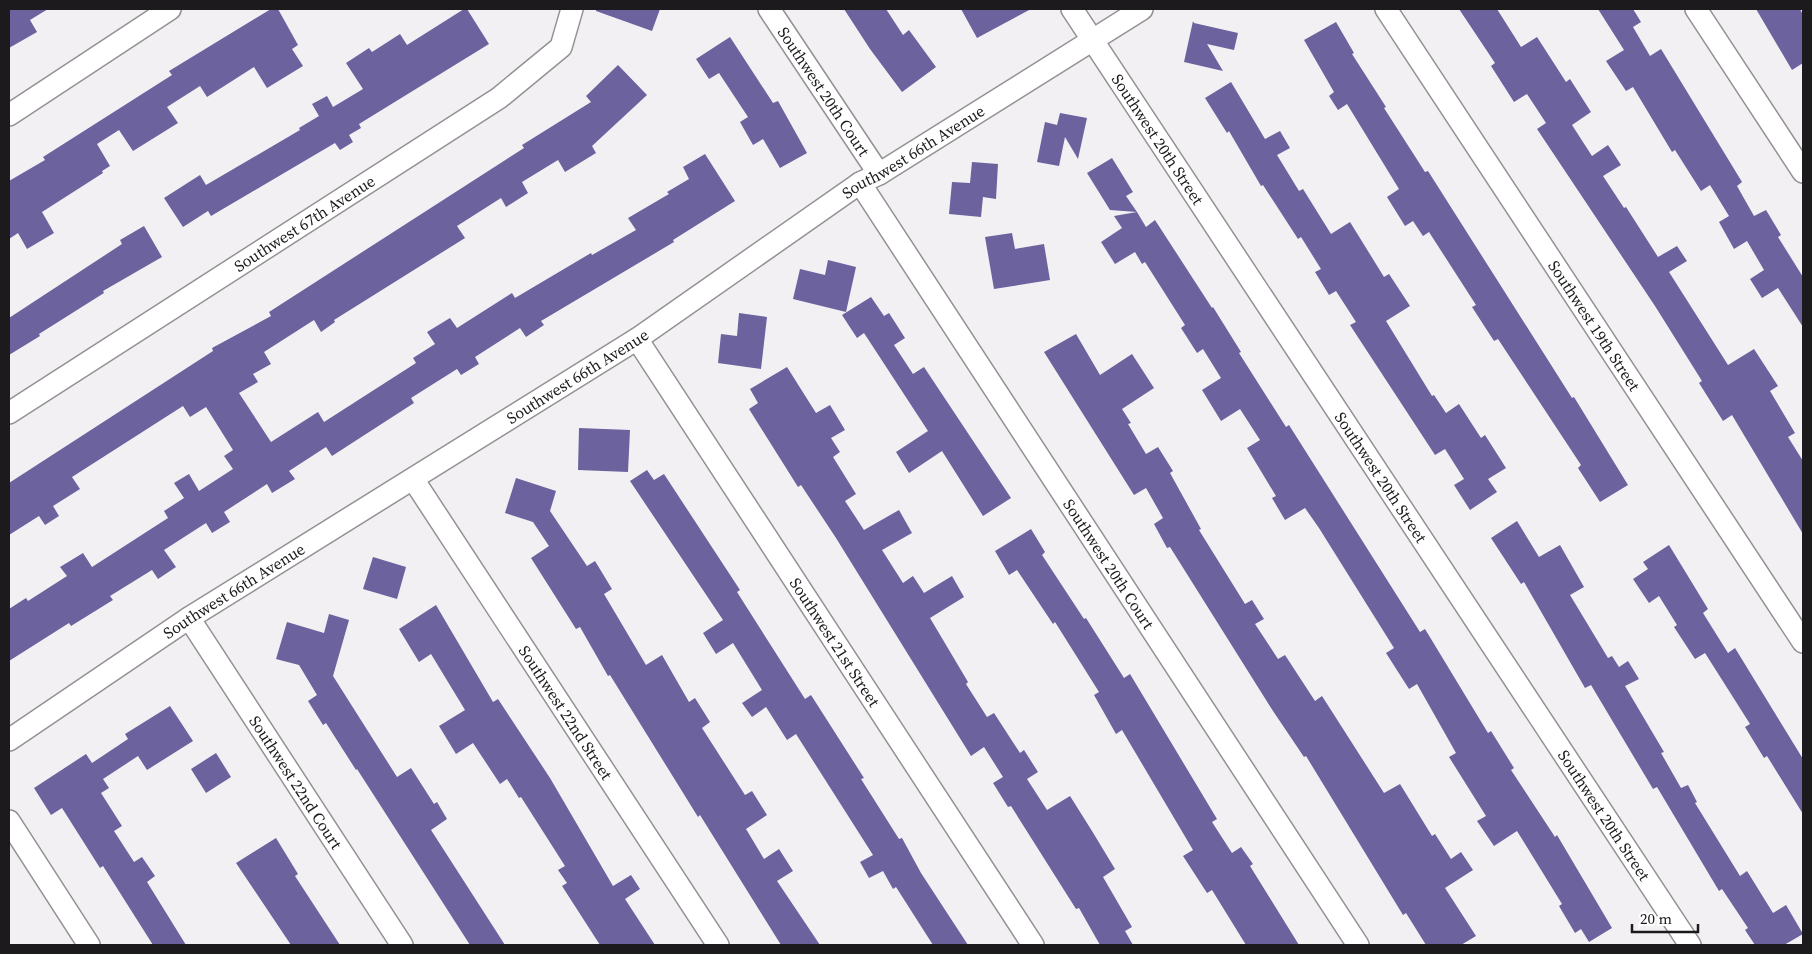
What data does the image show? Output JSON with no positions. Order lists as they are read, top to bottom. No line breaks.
{"streets":{"street":["Southwest 20th Court","Southwest 20th Street","Southwest 66th Avenue","Southwest 67th Avenue","Southwest 19th Street","Southwest 21st Street","Southwest 22nd Street","Southwest 22nd Court"]},"crossings":[["Southwest 20th Court","Southwest 66th Avenue"],["Southwest 20th Street","Southwest 66th Avenue"],["Southwest 66th Avenue","Southwest 21st Street"],["Southwest 66th Avenue","Southwest 22nd Street"],["Southwest 66th Avenue","Southwest 22nd Court"]],"scale_bar":"20 m"}
